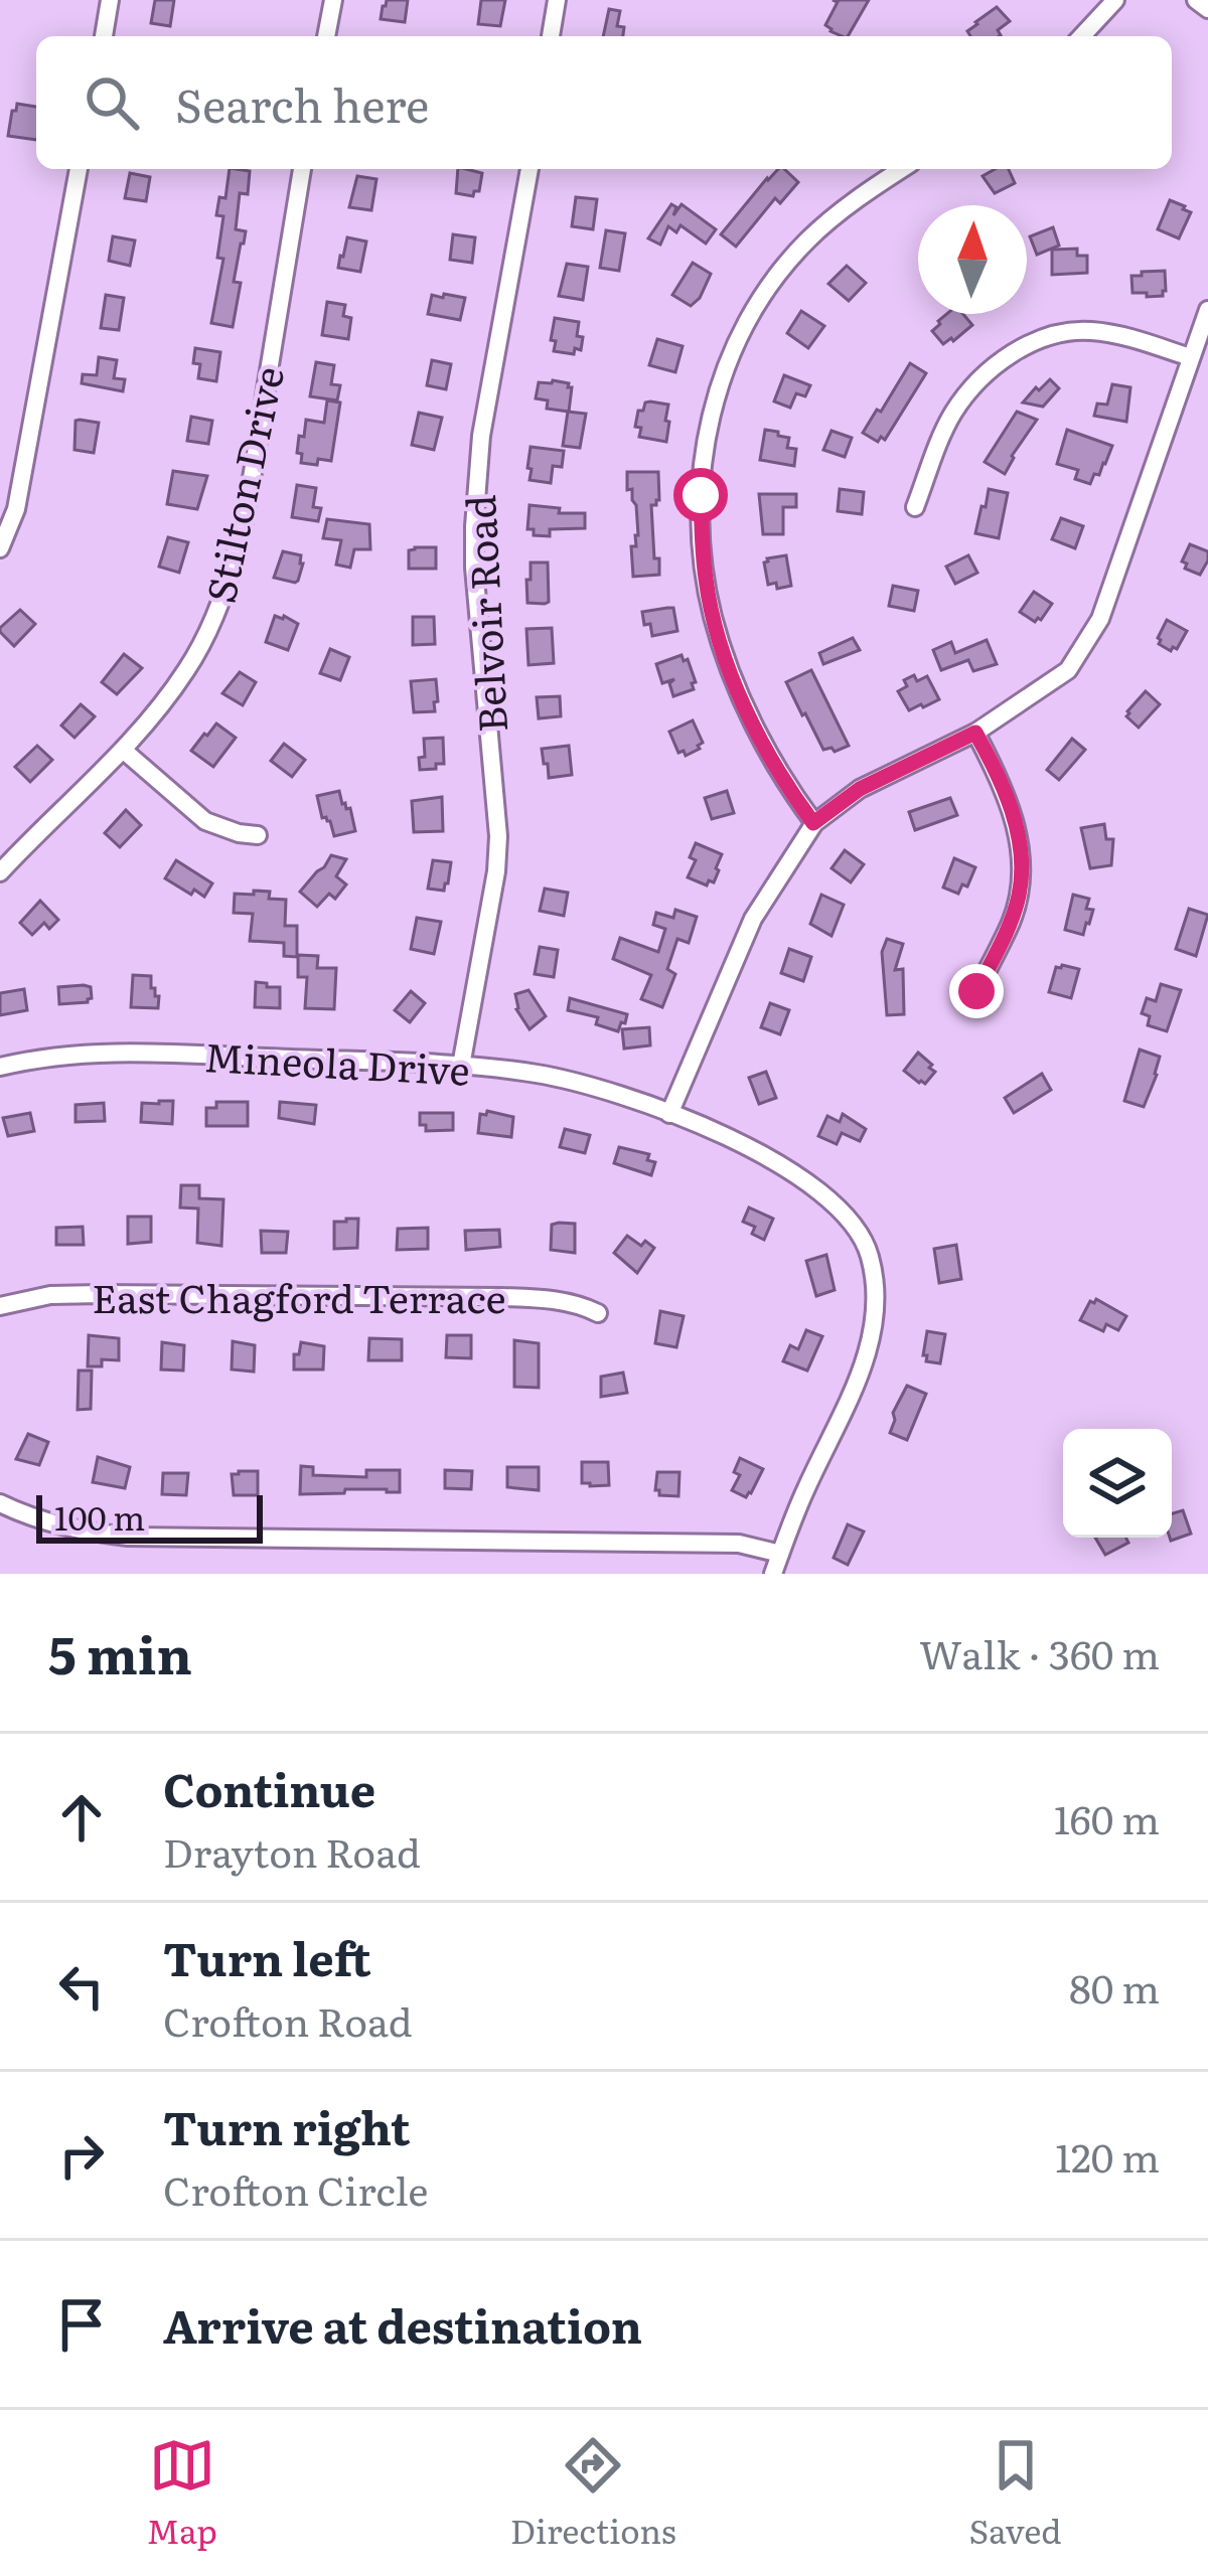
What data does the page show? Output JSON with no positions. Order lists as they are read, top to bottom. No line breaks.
{"streets":{"street":["Stilton Drive","Belvoir Road","Mineola Drive","East Chagford Terrace"]},"crossings":[["Belvoir Road","Mineola Drive"]],"scale_bar":"100 m","north":"top","page":{"search":"Search here","scale":"100 m","heading":["5 min","Walk · 360 m"],"list":[["Continue","Drayton Road","160 m"],["Turn left","Crofton Road","80 m"],["Turn right","Crofton Circle","120 m"],"Arrive at destination"],"nav":["Map","Directions","Saved"]}}
